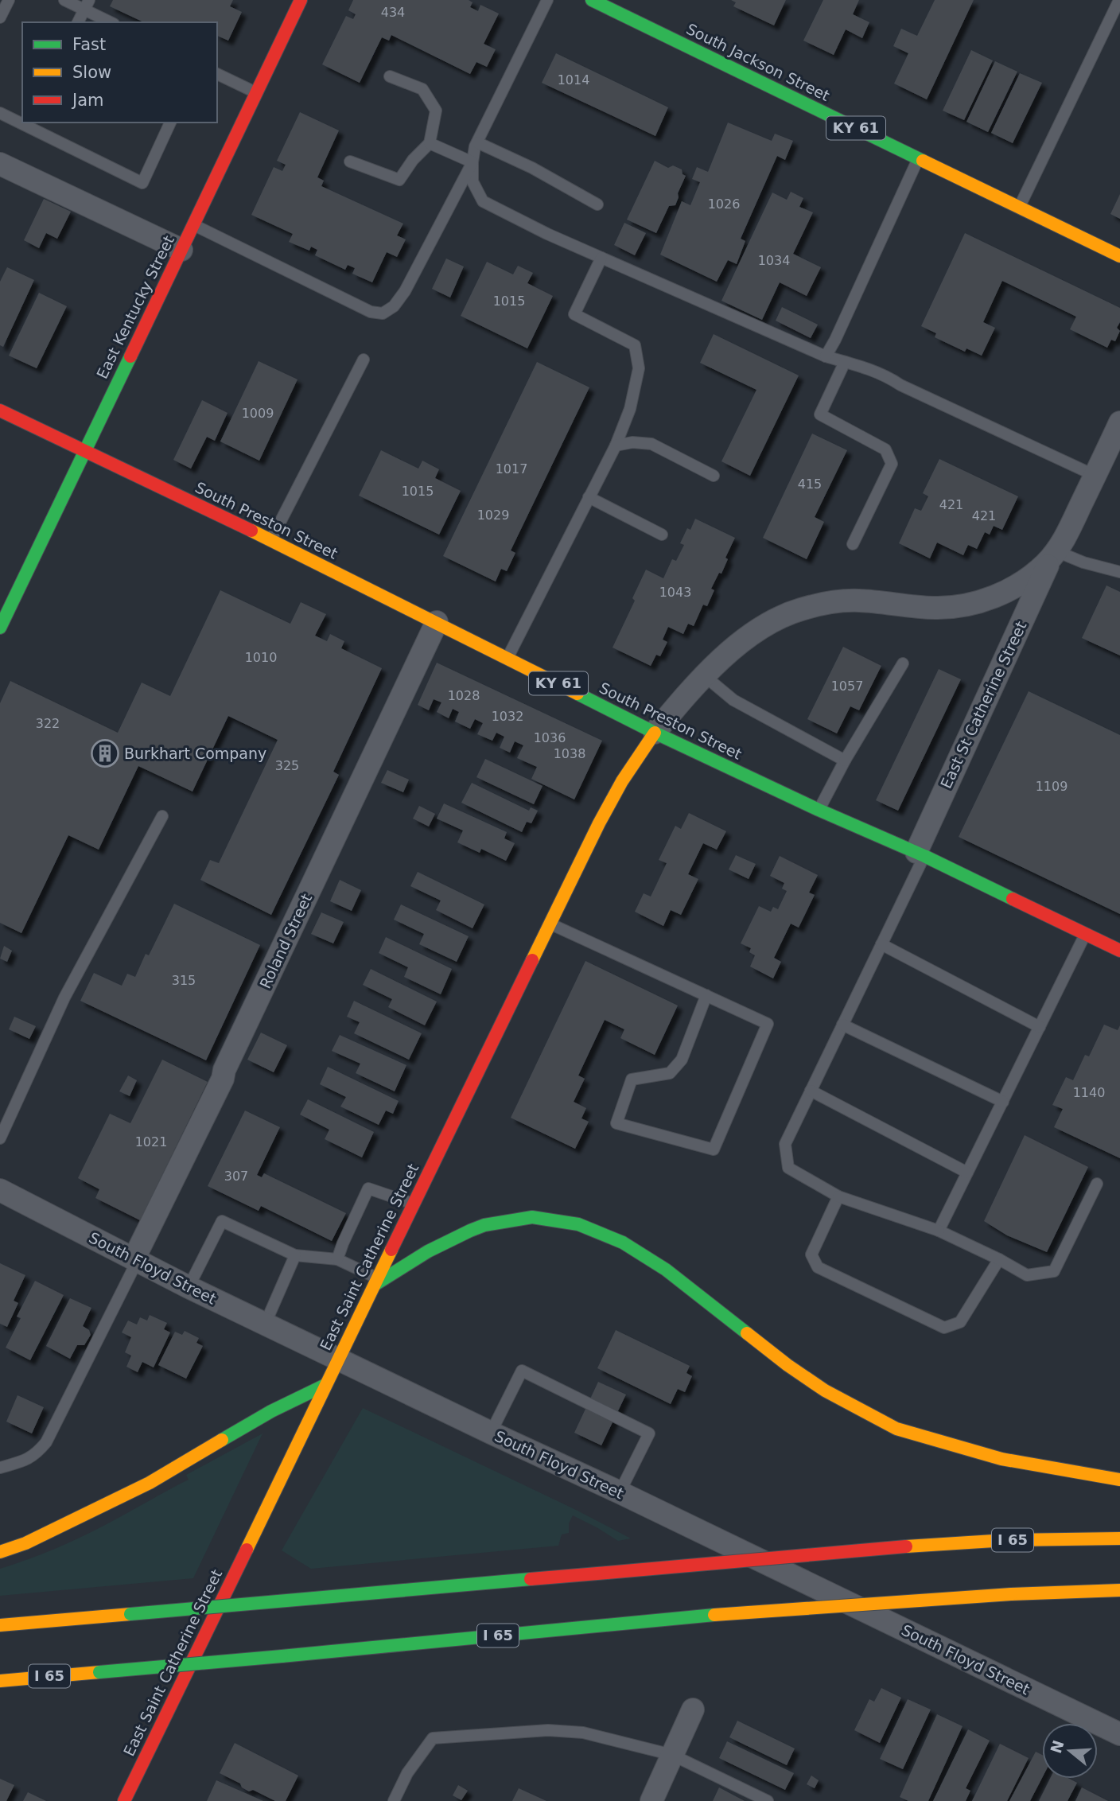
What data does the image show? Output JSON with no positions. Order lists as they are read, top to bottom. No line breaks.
{"streets":{"main road":["South Jackson Street","KY 61","East Kentucky Street","South Preston Street","East Saint Catherine Street","I 65"],"street":["East St Catherine Street","Roland Street","South Floyd Street"]},"crossings":[["East Kentucky Street","South Preston Street"],["South Preston Street","East St Catherine Street"],["South Preston Street","Roland Street"],["South Preston Street","East Saint Catherine Street"],["East St Catherine Street","East Saint Catherine Street"],["Roland Street","South Floyd Street"],["East Saint Catherine Street","South Floyd Street"]],"places":{"building":["Burkhart Company"]},"house_numbers":["434","1014","1026","1034","1015","1009","1017","415","1015","421","1029","421","1043","1010","1057","1028","1032","322","1036","1038","325","1109","315","1140","1021","307"],"legend":["Fast","Slow","Jam"],"north":"left"}
